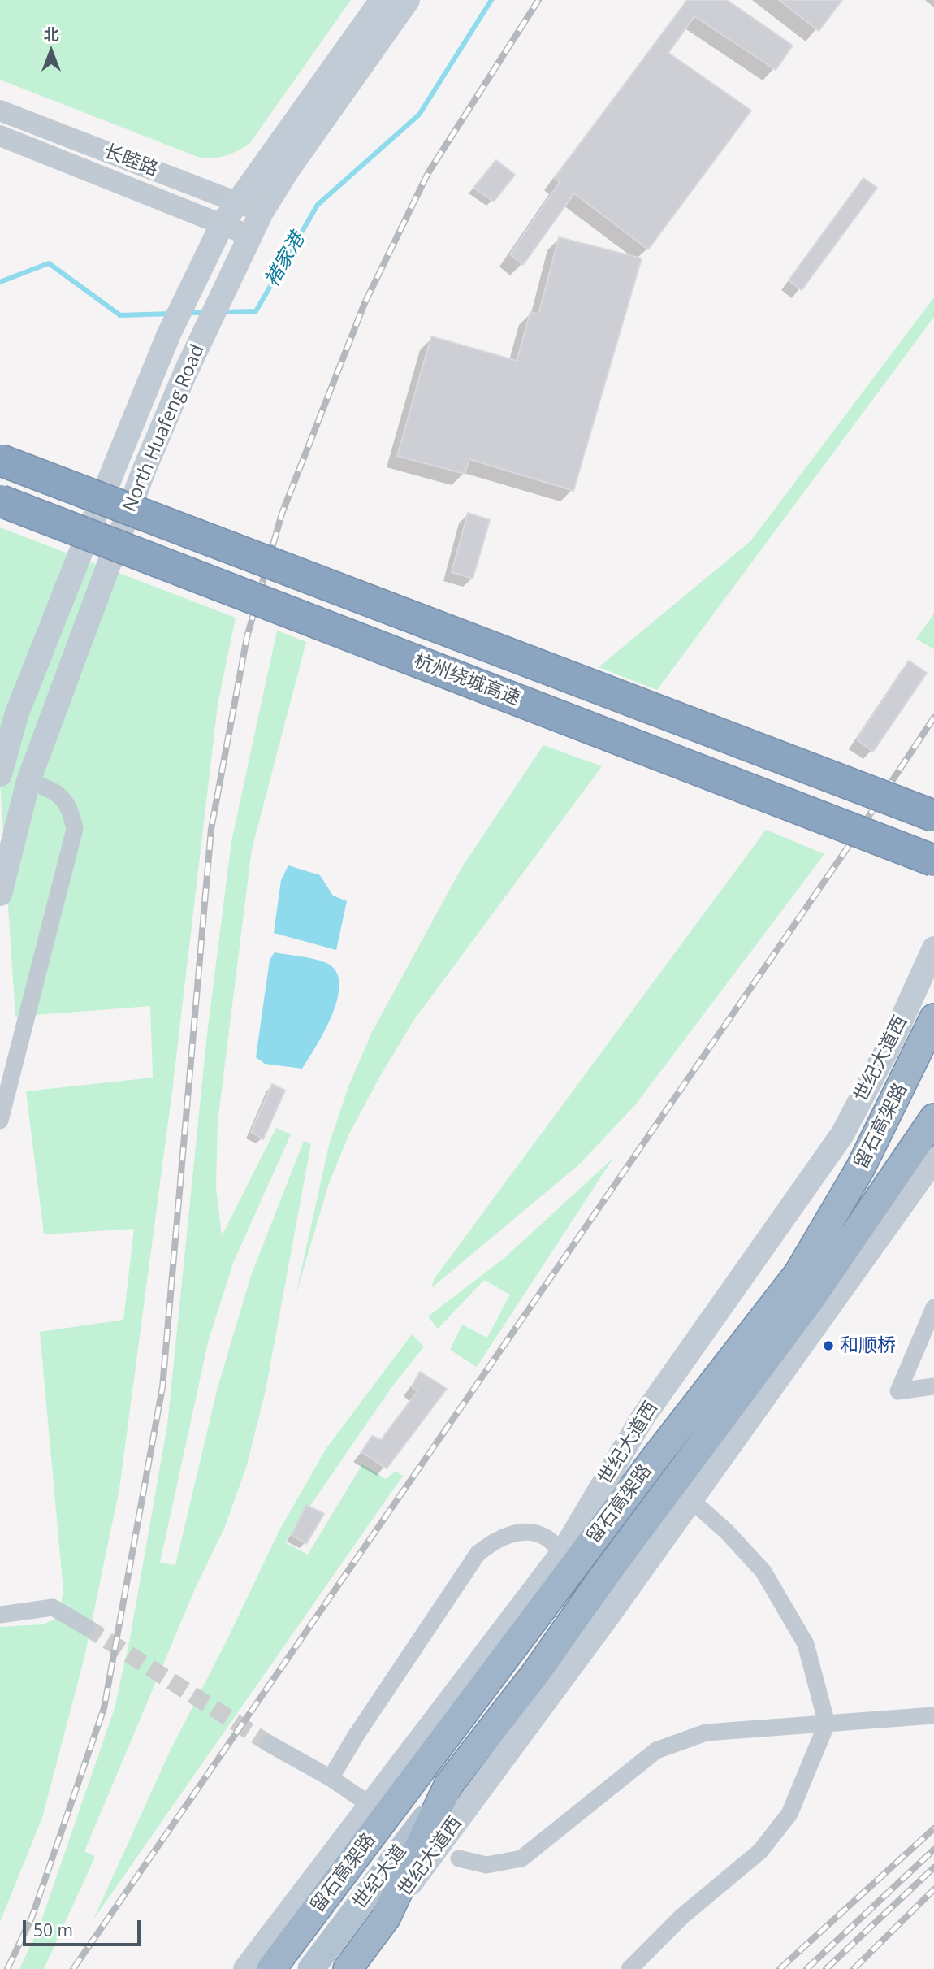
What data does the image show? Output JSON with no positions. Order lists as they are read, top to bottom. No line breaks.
{"streets":{"highway":["杭州绕城高速","留石高架路"],"main road":["North Huafeng Road","世纪大道西","世纪大道"],"street":["长睦路"]},"crossings":[["长睦路","North Huafeng Road"],["世纪大道西","留石高架路"],["留石高架路","世纪大道"]],"water":["褚家港"],"places":["和顺桥"],"scale_bar":"50 m","north":"top"}
